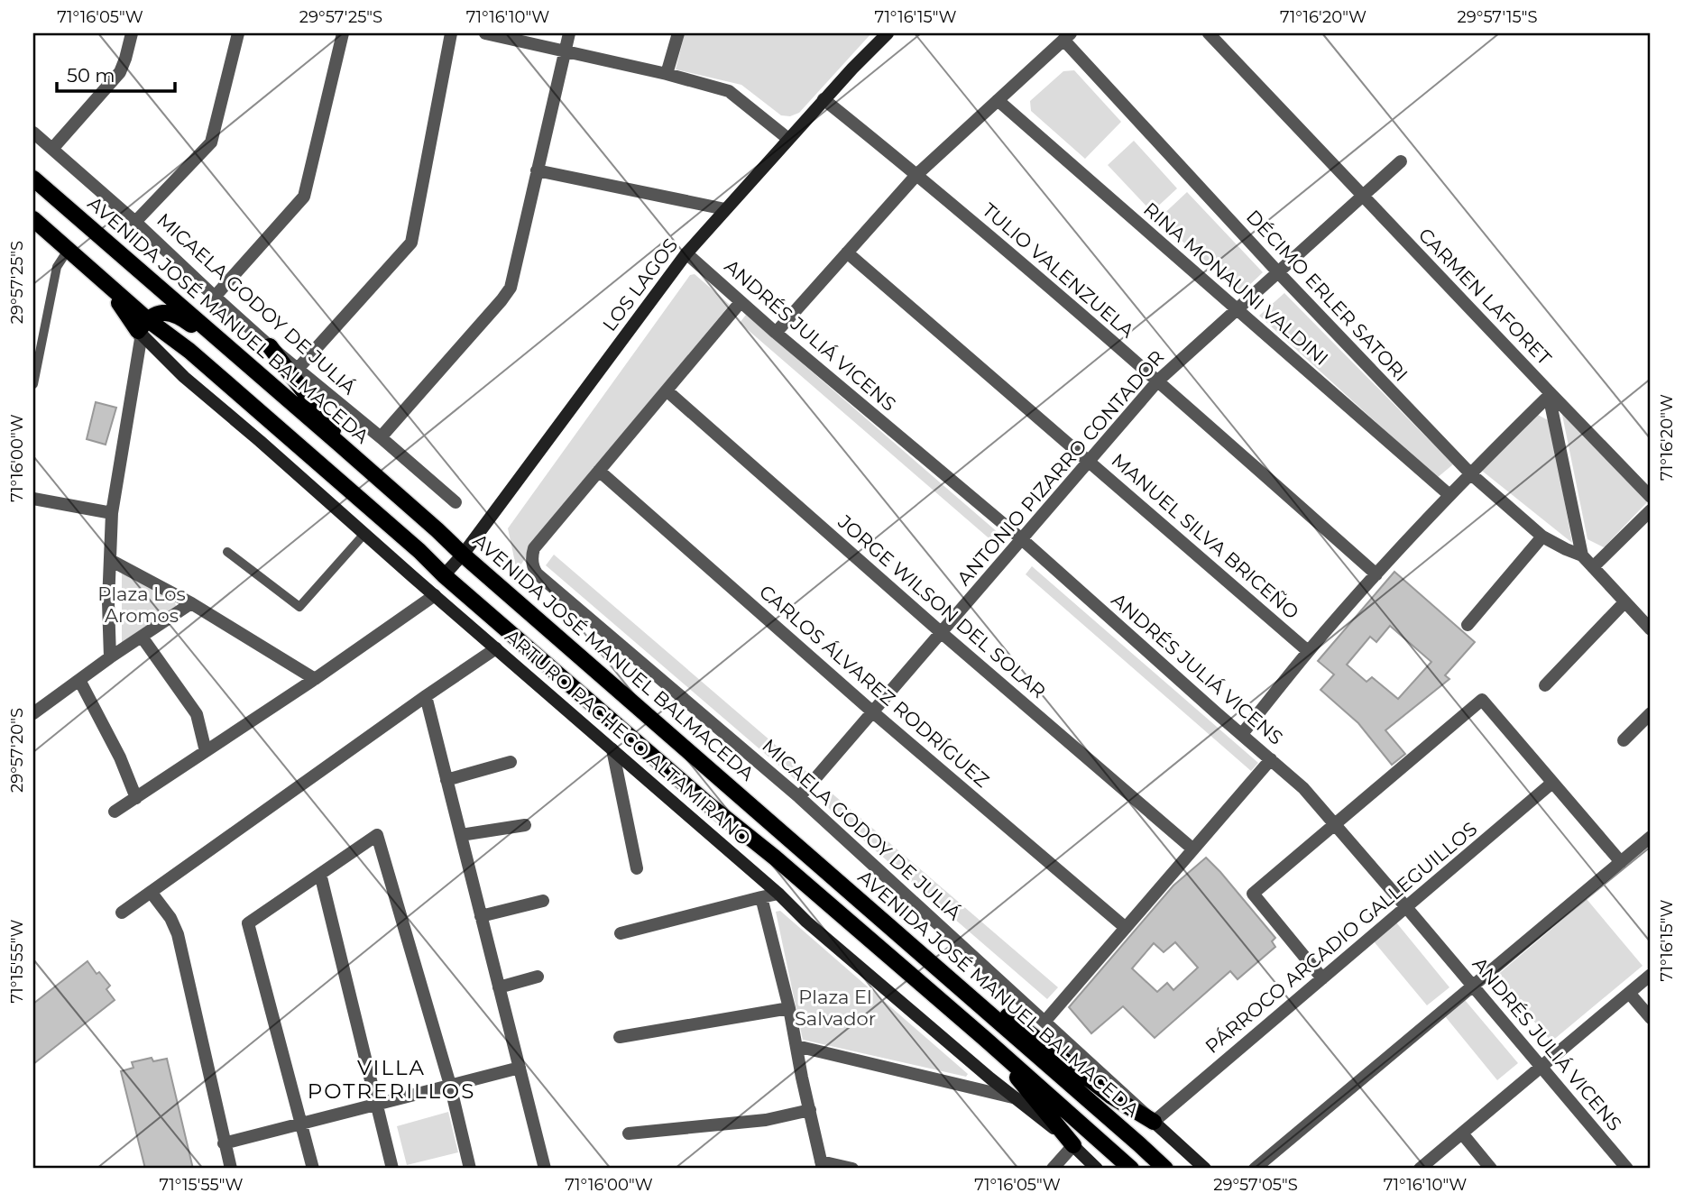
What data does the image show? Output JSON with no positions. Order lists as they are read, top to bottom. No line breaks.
{"streets":{"main road":["AVENIDA JOSÉ MANUEL BALMACEDA"],"street":["TULIO VALENZUELA","RINA MONAUNI VALDINI","LOS LAGOS","DÉCIMO ERLER SATORI","CARMEN LAFORET","MICAELA GODOY DE JULIÁ","ANDRÉS JULIÁ VICENS","ANTONIO PIZARRO CONTADOR","MANUEL SILVA BRICEÑO","JORGE WILSON DEL SOLAR","CARLOS ÁLVAREZ RODRÍGUEZ","ARTURO PACHECO ALTAMIRANO","PÁRROCO ARCADIO GALLEGUILLOS"]},"crossings":[["TULIO VALENZUELA","LOS LAGOS"],["TULIO VALENZUELA","ANTONIO PIZARRO CONTADOR"],["RINA MONAUNI VALDINI","ANTONIO PIZARRO CONTADOR"],["LOS LAGOS","AVENIDA JOSÉ MANUEL BALMACEDA"],["LOS LAGOS","ANDRÉS JULIÁ VICENS"],["DÉCIMO ERLER SATORI","CARMEN LAFORET"],["DÉCIMO ERLER SATORI","ANTONIO PIZARRO CONTADOR"],["CARMEN LAFORET","ANTONIO PIZARRO CONTADOR"],["MICAELA GODOY DE JULIÁ","ANTONIO PIZARRO CONTADOR"],["MICAELA GODOY DE JULIÁ","CARLOS ÁLVAREZ RODRÍGUEZ"],["MICAELA GODOY DE JULIÁ","PÁRROCO ARCADIO GALLEGUILLOS"],["ANDRÉS JULIÁ VICENS","ANTONIO PIZARRO CONTADOR"],["ANDRÉS JULIÁ VICENS","PÁRROCO ARCADIO GALLEGUILLOS"],["ANTONIO PIZARRO CONTADOR","MANUEL SILVA BRICEÑO"],["ANTONIO PIZARRO CONTADOR","JORGE WILSON DEL SOLAR"],["ANTONIO PIZARRO CONTADOR","CARLOS ÁLVAREZ RODRÍGUEZ"]],"districts":["VILLA POTRERILLOS"],"parks":["Plaza Los Aromos","Plaza El Salvador"],"scale_bar":"50 m","coordinates":["71°16'05\"W","29°57'25\"S","71°16'10\"W","71°16'15\"W","71°16'20\"W","29°57'15\"S","71°16'00\"W","29°57'20\"S","71°15'55\"W","29°57'05\"S"]}
